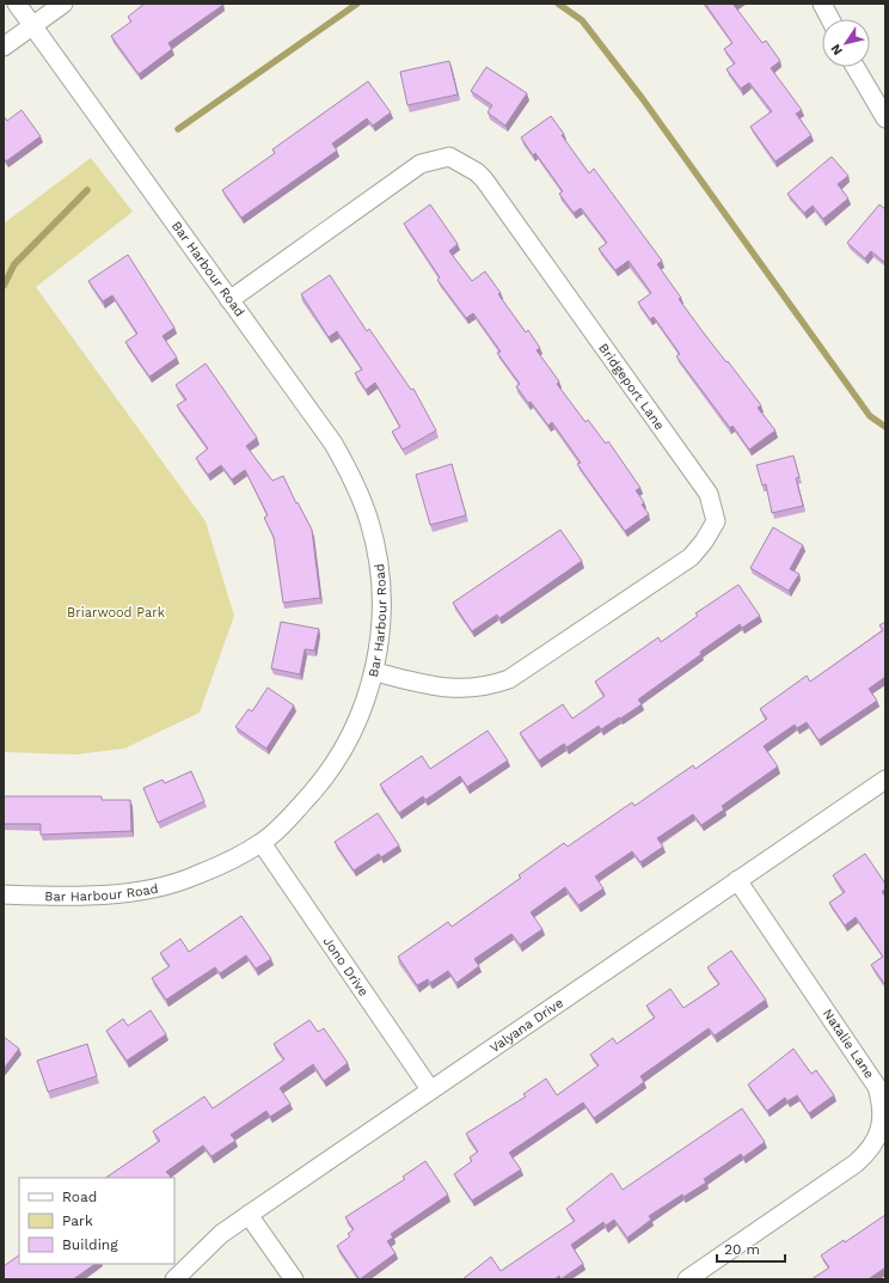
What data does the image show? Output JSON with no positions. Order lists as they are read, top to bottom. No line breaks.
{"streets":{"street":["Bar Harbour Road","Bridgeport Lane","Jono Drive","Valyana Drive","Natalie Lane"]},"crossings":[["Bar Harbour Road","Bridgeport Lane"],["Bar Harbour Road","Jono Drive"],["Jono Drive","Valyana Drive"],["Valyana Drive","Natalie Lane"]],"parks":["Briarwood Park"],"legend":["Road","Park","Building"],"scale_bar":"20 m","north":"bottom left"}
